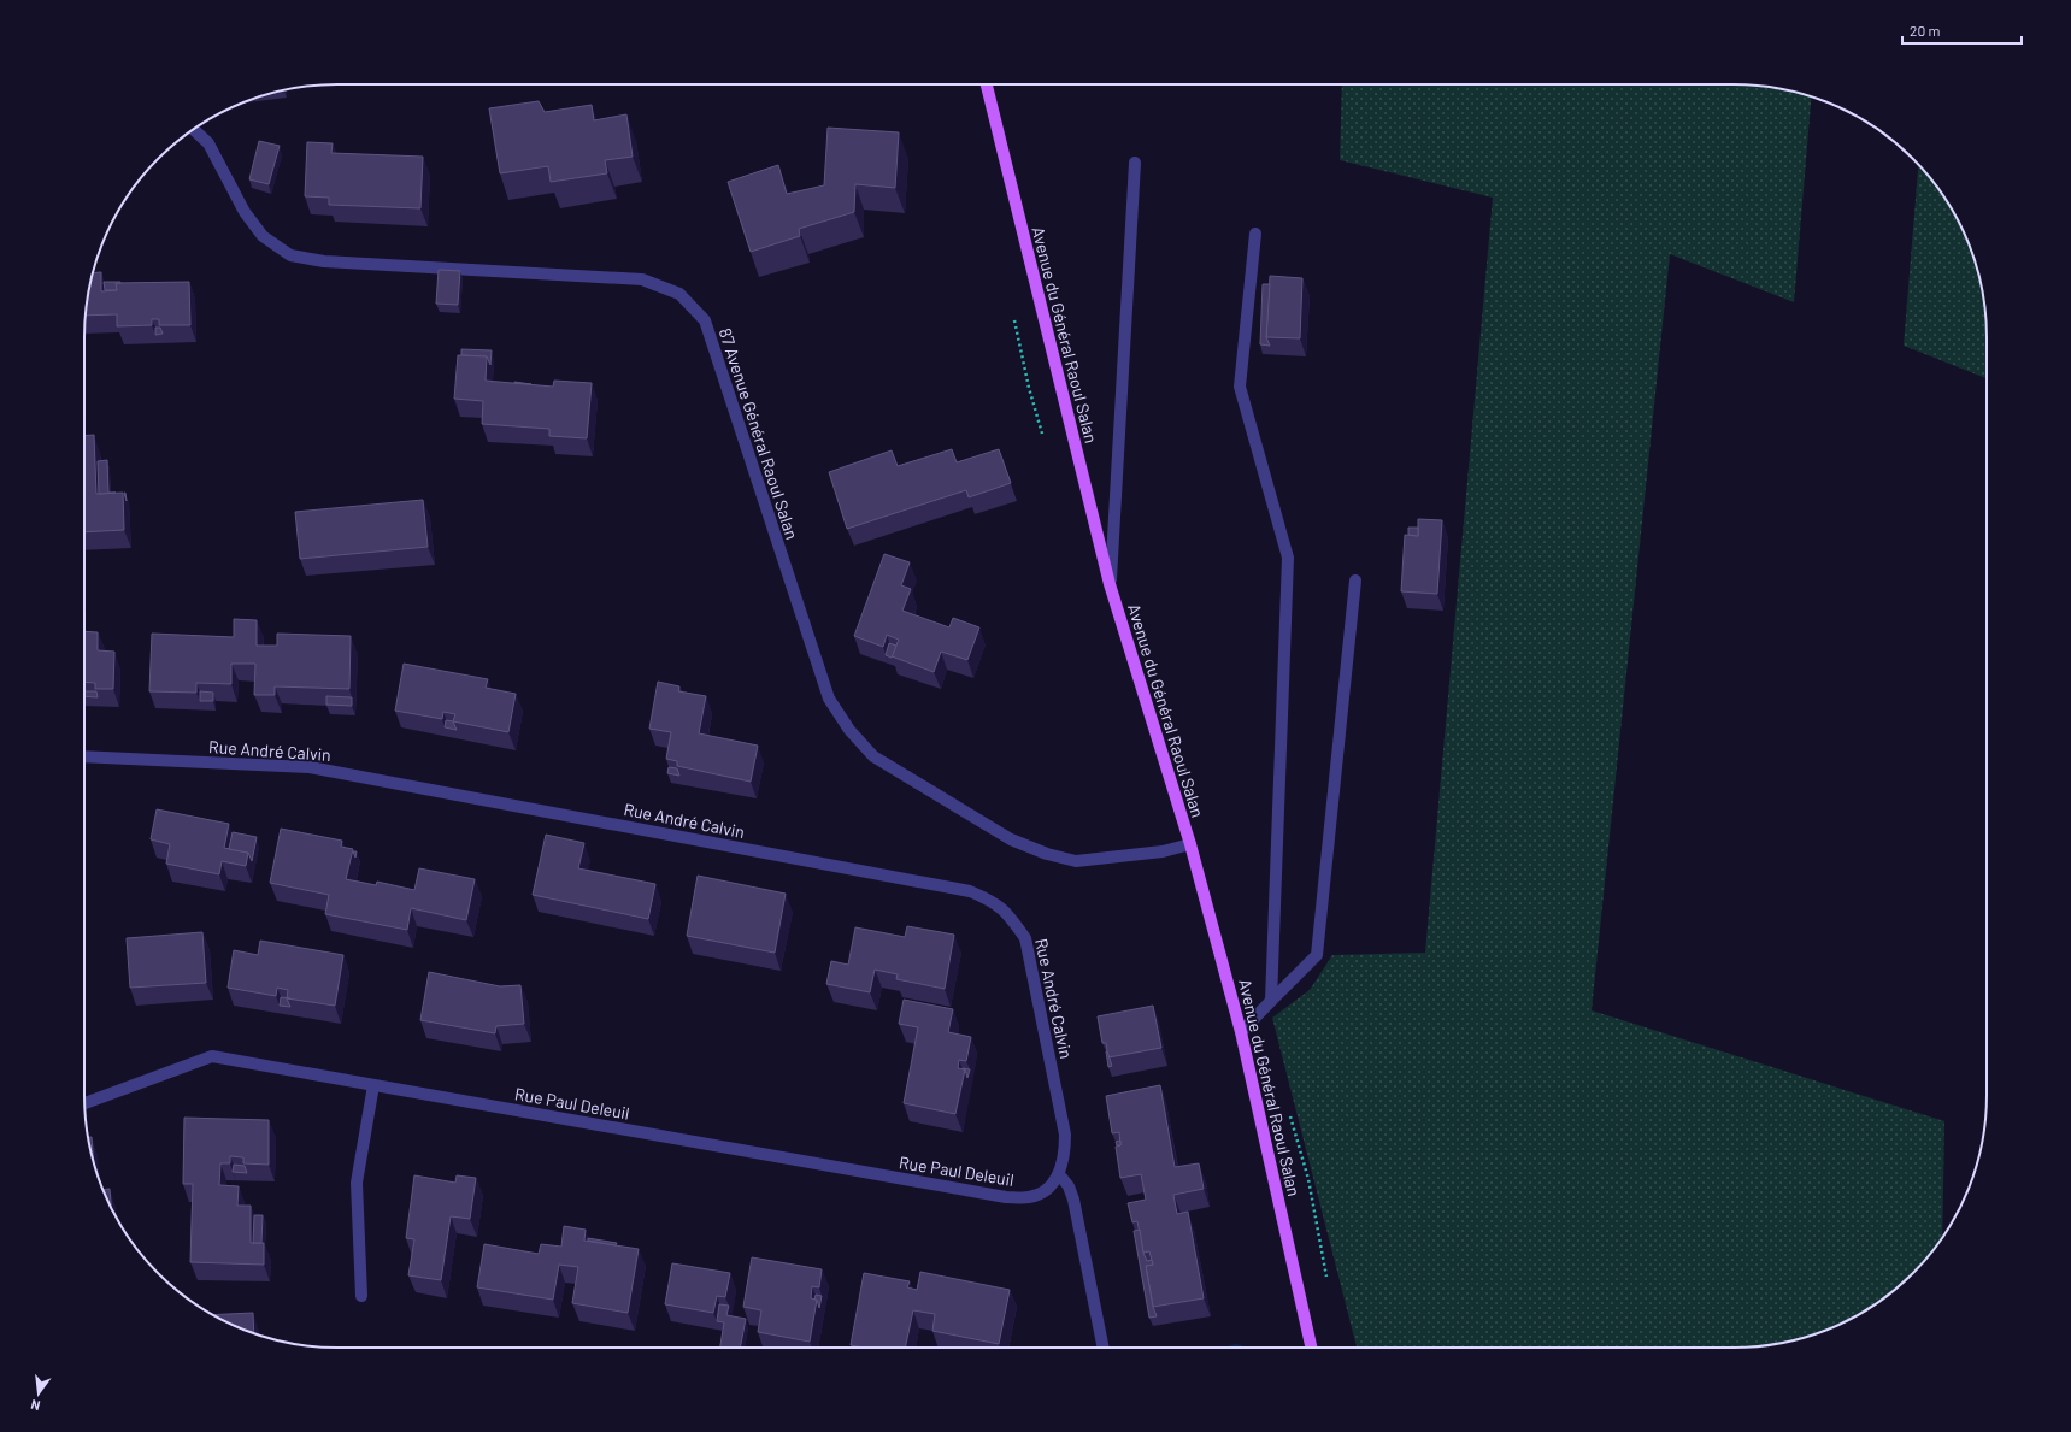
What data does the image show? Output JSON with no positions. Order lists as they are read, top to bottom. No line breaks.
{"streets":{"main road":["Avenue du Général Raoul Salan"],"street":["87 Avenue Général Raoul Salan","Rue André Calvin","Rue Paul Deleuil"]},"crossings":[["Avenue du Général Raoul Salan","87 Avenue Général Raoul Salan"],["Rue André Calvin","Rue Paul Deleuil"]],"scale_bar":"20 m","north":"bottom"}
